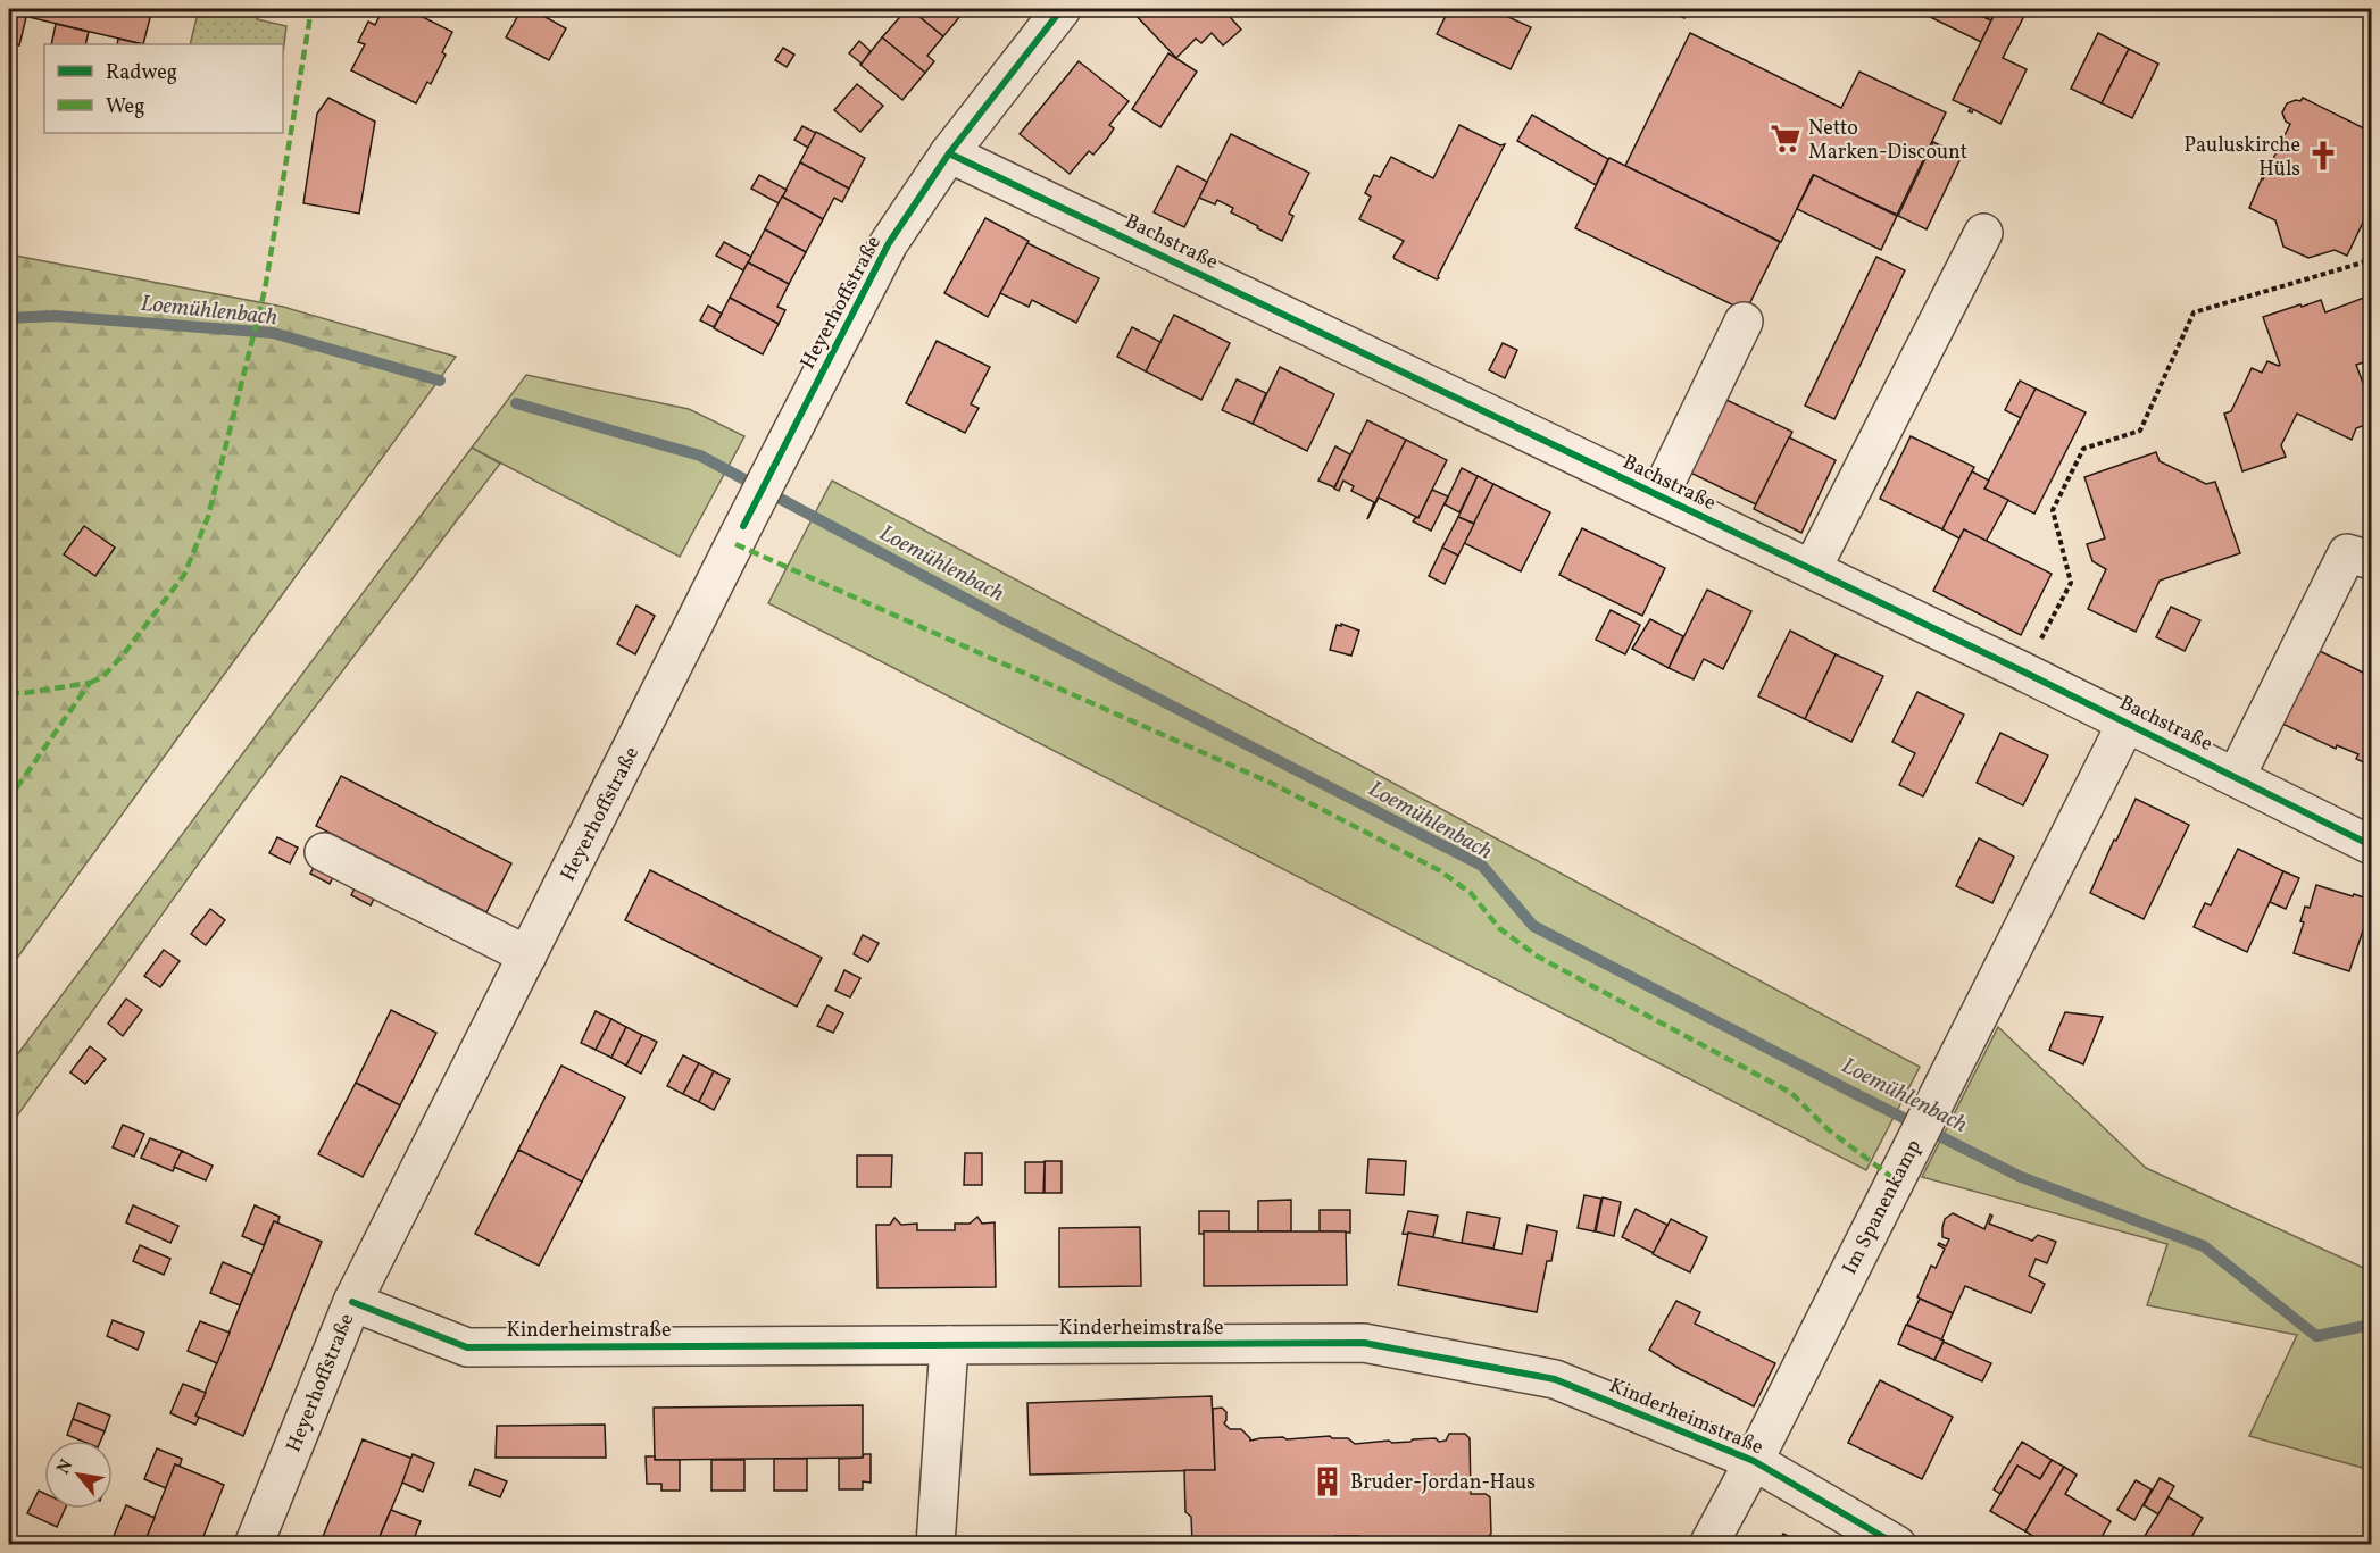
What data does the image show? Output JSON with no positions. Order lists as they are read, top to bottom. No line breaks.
{"streets":{"street":["Bachstraße","Heyerhoffstraße","Im Spanenkamp","Kinderheimstraße"]},"crossings":[["Bachstraße","Heyerhoffstraße"],["Bachstraße","Im Spanenkamp"],["Heyerhoffstraße","Kinderheimstraße"],["Im Spanenkamp","Kinderheimstraße"]],"water":["Loemühlenbach"],"places":{"supermarket":["Netto Marken-Discount"],"church":["Pauluskirche Hüls"],"building":["Bruder-Jordan-Haus"]},"legend":["Radweg","Weg"],"north":"top left"}
